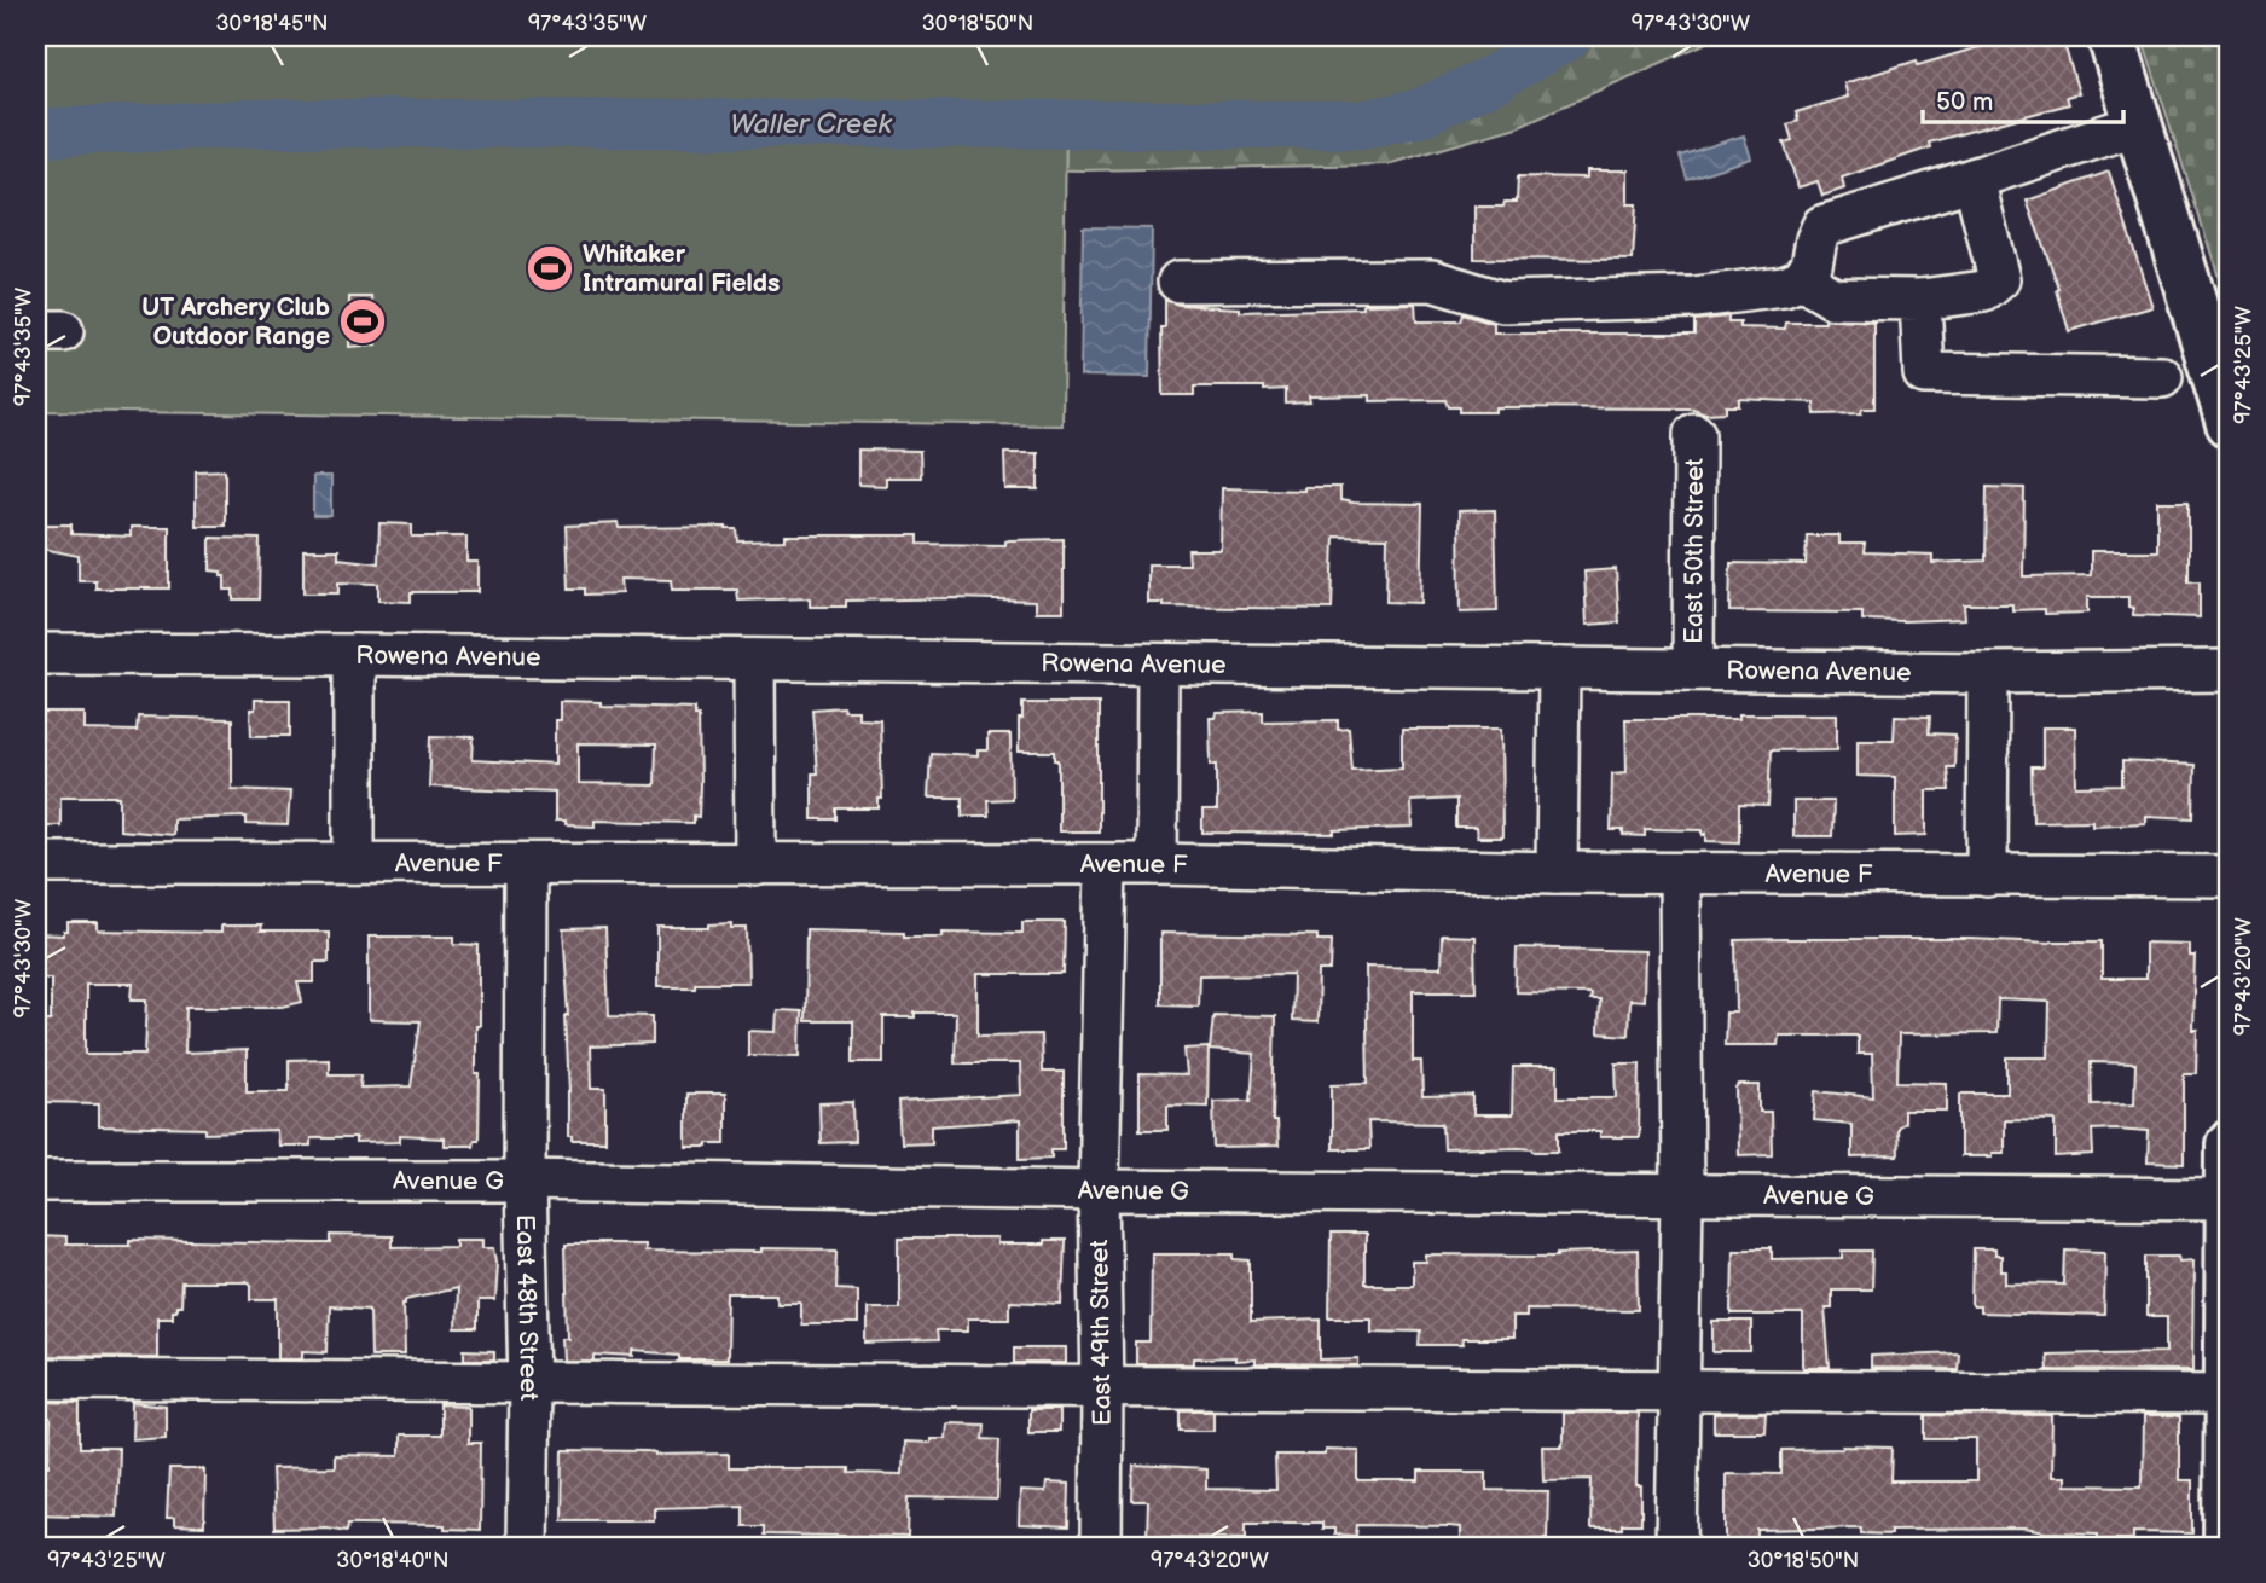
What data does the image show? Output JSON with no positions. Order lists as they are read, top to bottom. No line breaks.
{"streets":{"street":["East 50th Street","Rowena Avenue","Avenue F","Avenue G","East 48th Street","East 49th Street"]},"crossings":[["East 50th Street","Rowena Avenue"],["Avenue F","East 48th Street"],["Avenue F","East 49th Street"],["Avenue G","East 48th Street"],["Avenue G","East 49th Street"]],"water":["Waller Creek"],"places":{"sports":["Whitaker Intramural Fields","UT Archery Club Outdoor Range"]},"scale_bar":"50 m","coordinates":["30°18'45\"N","97°43'35\"W","30°18'50\"N","97°43'30\"W","97°43'25\"W","97°43'20\"W","30°18'40\"N"]}
